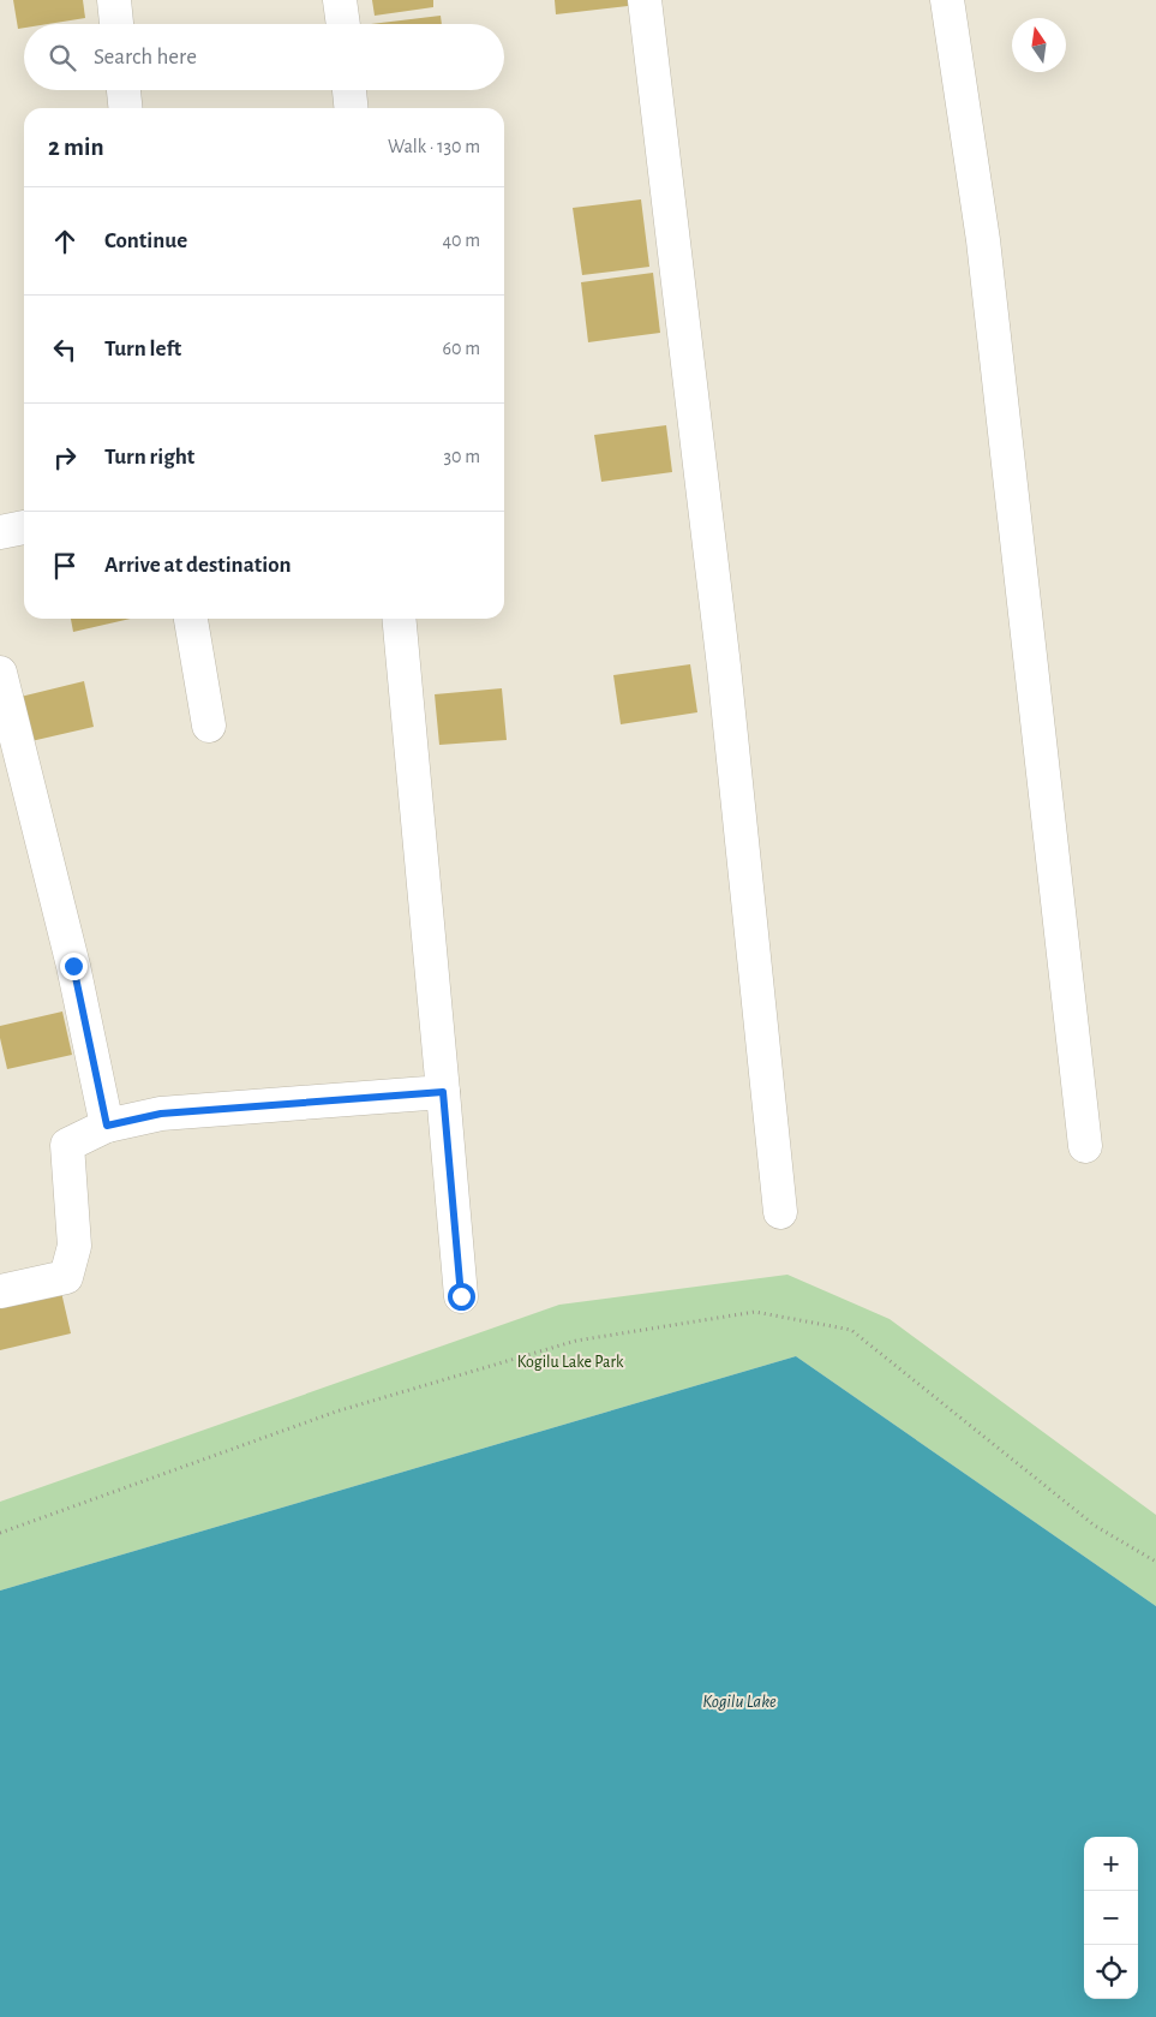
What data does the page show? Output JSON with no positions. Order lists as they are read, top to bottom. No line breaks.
{"water":["Kogilu Lake"],"parks":["Kogilu Lake Park"],"north":"top","page":{"search":"Search here","heading":["2 min","Walk · 130 m"],"list":[["Continue","40 m"],["Turn left","60 m"],["Turn right","30 m"],"Arrive at destination"],"map_buttons":["+","−"]}}
